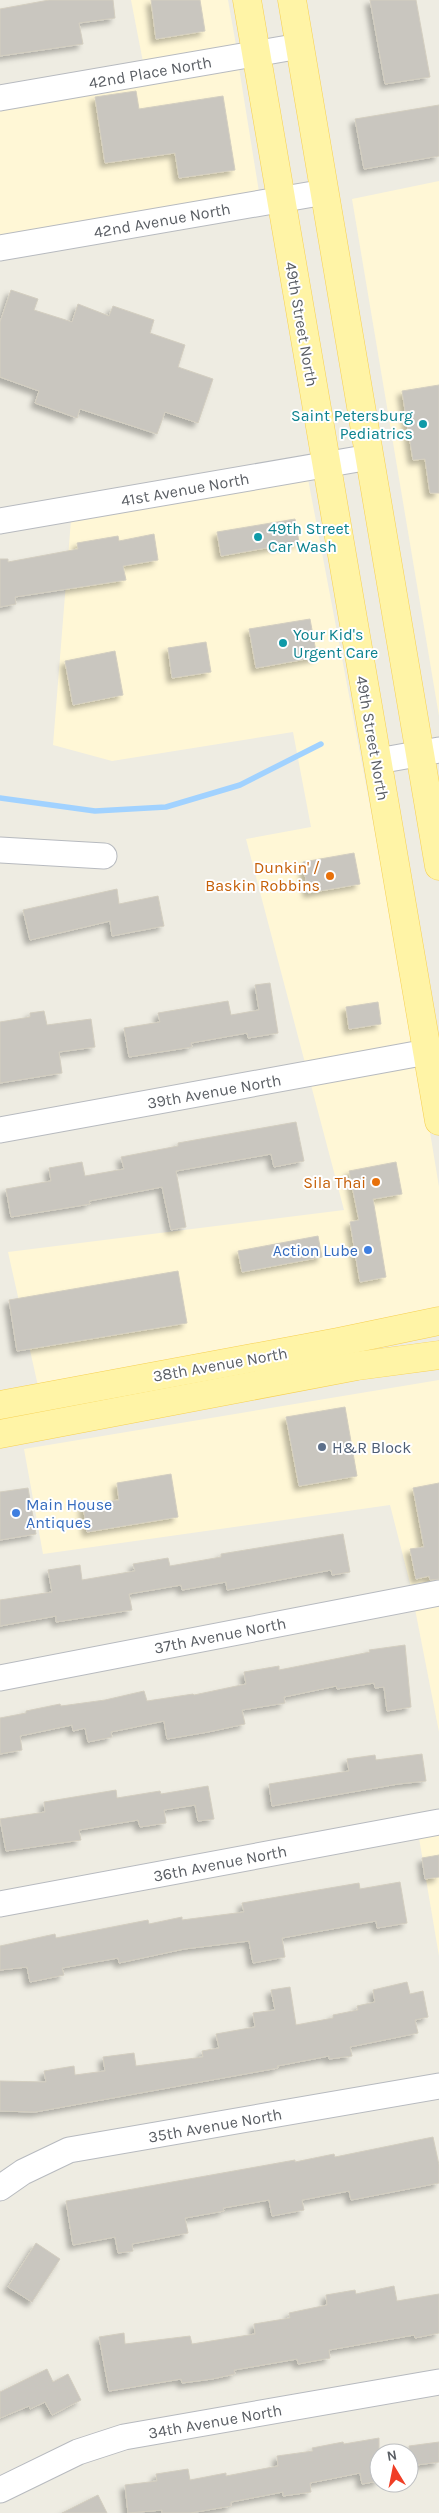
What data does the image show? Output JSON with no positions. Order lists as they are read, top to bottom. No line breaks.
{"streets":{"main road":["49th Street North","38th Avenue North"],"street":["42nd Place North","42nd Avenue North","41st Avenue North","39th Avenue North","37th Avenue North","36th Avenue North","35th Avenue North","34th Avenue North"]},"crossings":[["42nd Place North","49th Street North"],["42nd Avenue North","49th Street North"],["49th Street North","41st Avenue North"],["49th Street North","39th Avenue North"]],"places":["Saint Petersburg Pediatrics","49th Street Car Wash","Your Kid's Urgent Care","Dunkin' / Baskin Robbins","Sila Thai","Action Lube","H&R Block","Main House Antiques"],"north":"top"}
